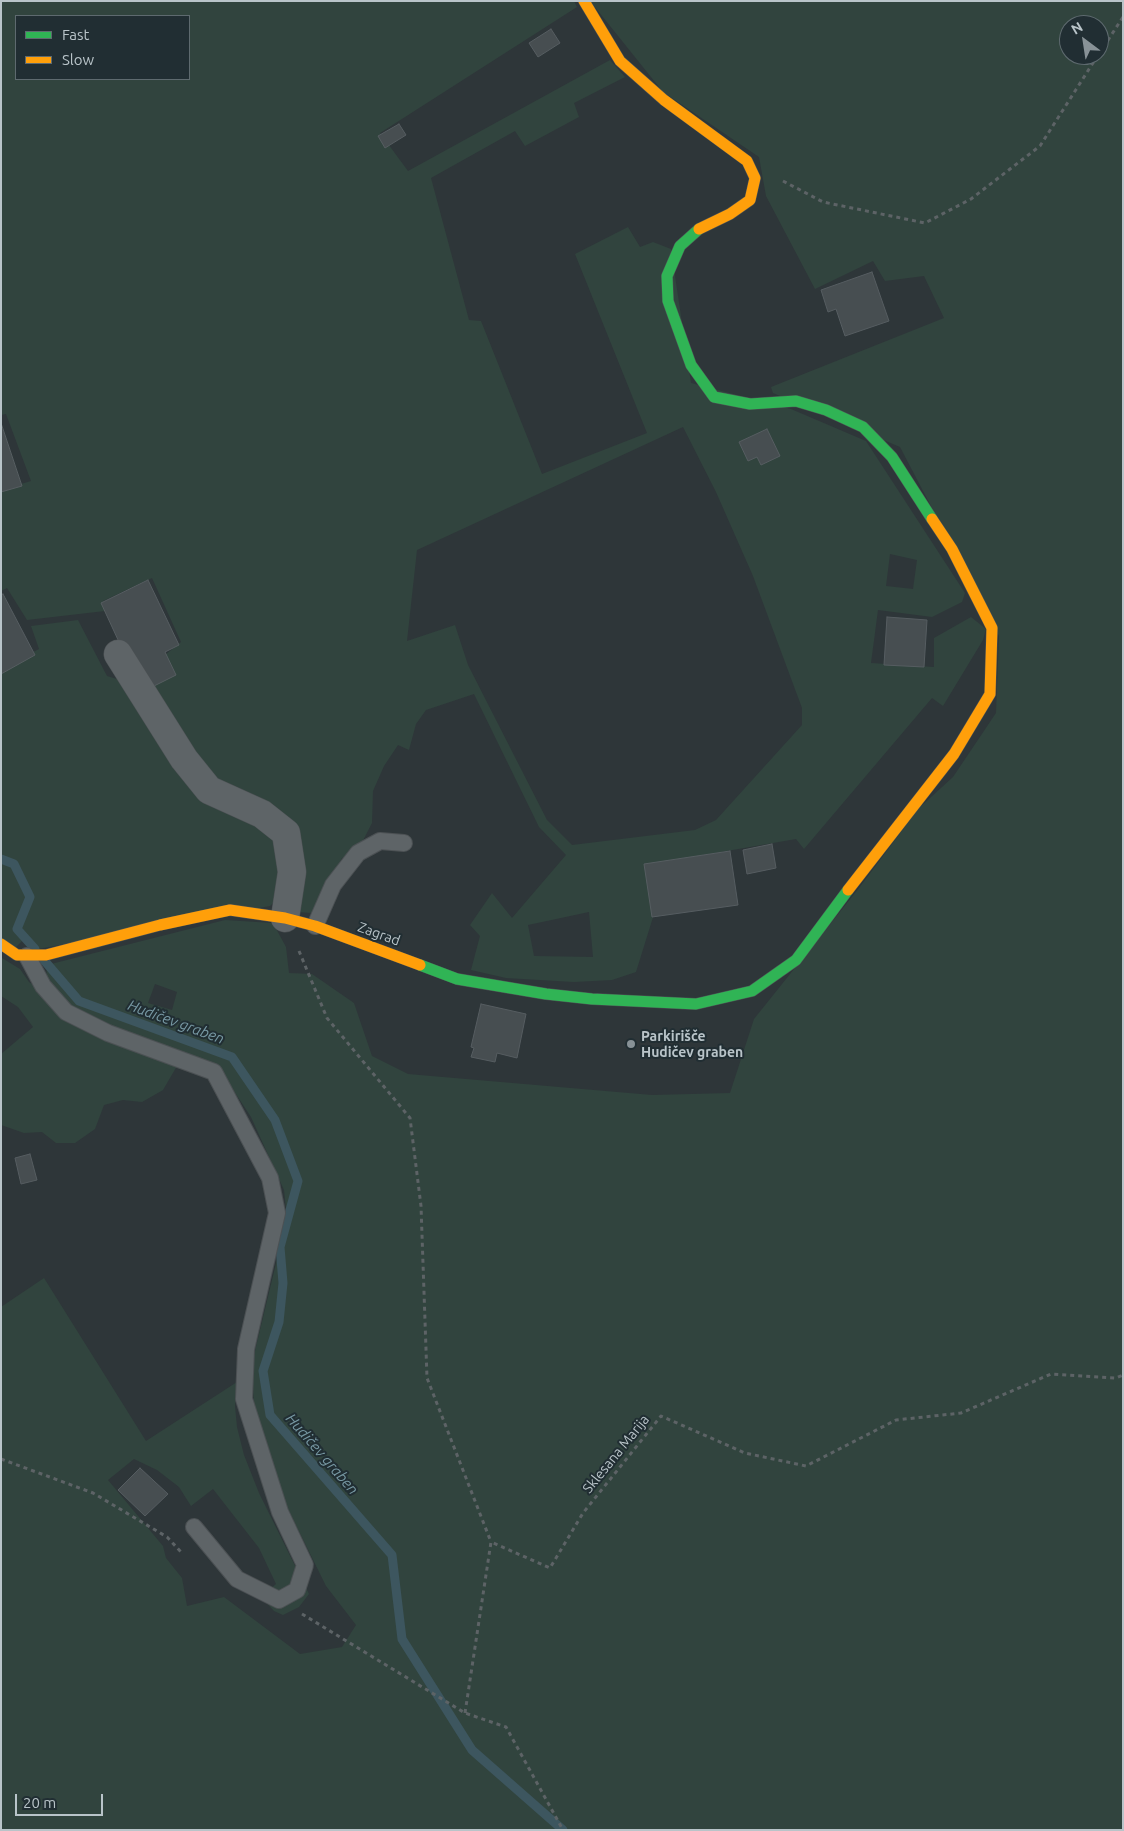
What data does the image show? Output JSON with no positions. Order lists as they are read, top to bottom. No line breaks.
{"streets":{"street":["Zagrad"],"path":["Sklesana Marija"]},"water":["Hudičev graben"],"places":["Parkirišče Hudičev graben"],"legend":["Fast","Slow"],"scale_bar":"20 m","north":"top left"}
